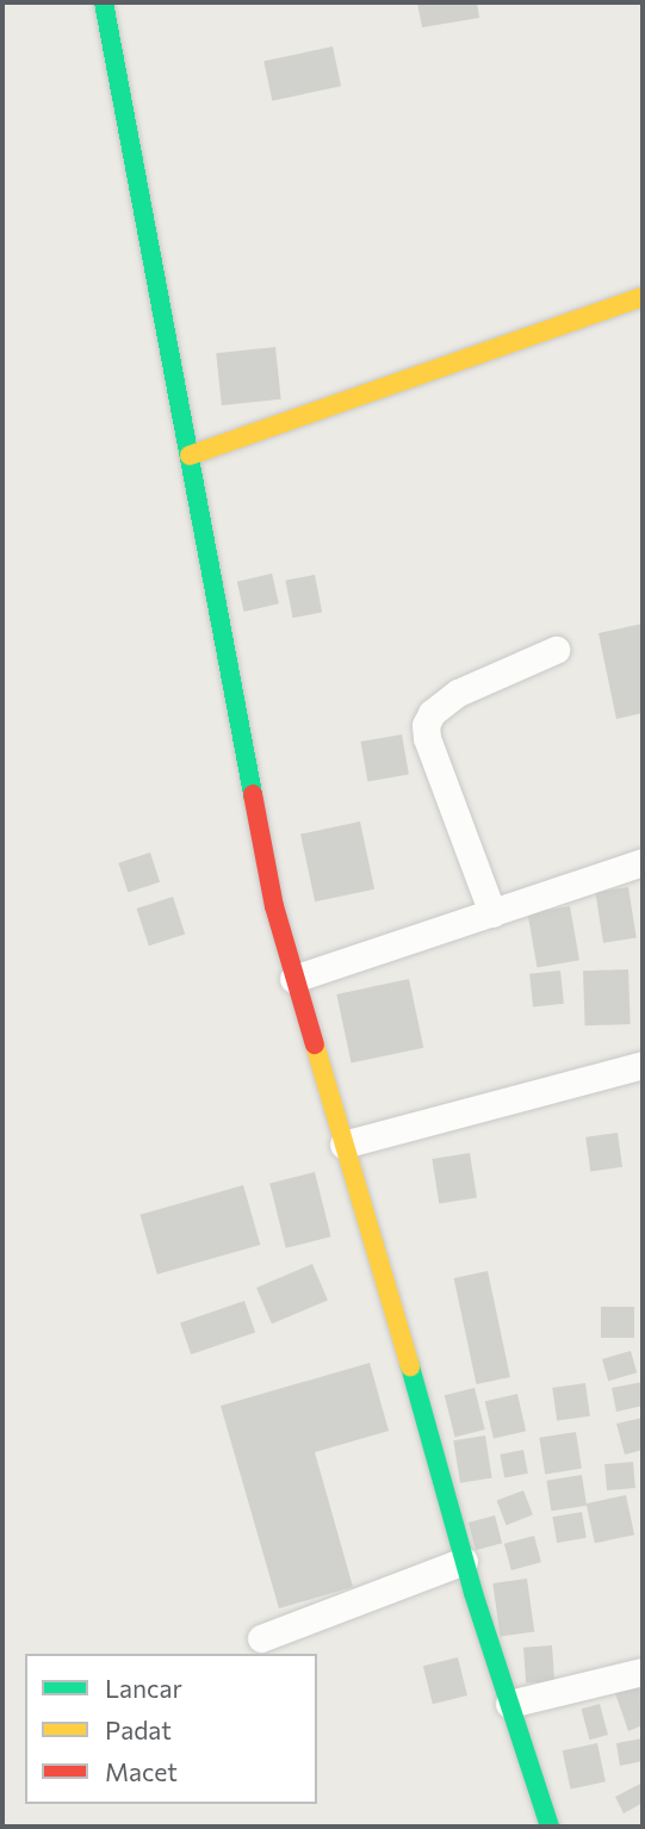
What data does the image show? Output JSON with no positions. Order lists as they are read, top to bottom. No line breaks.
{"legend":["Lancar","Padat","Macet"]}
